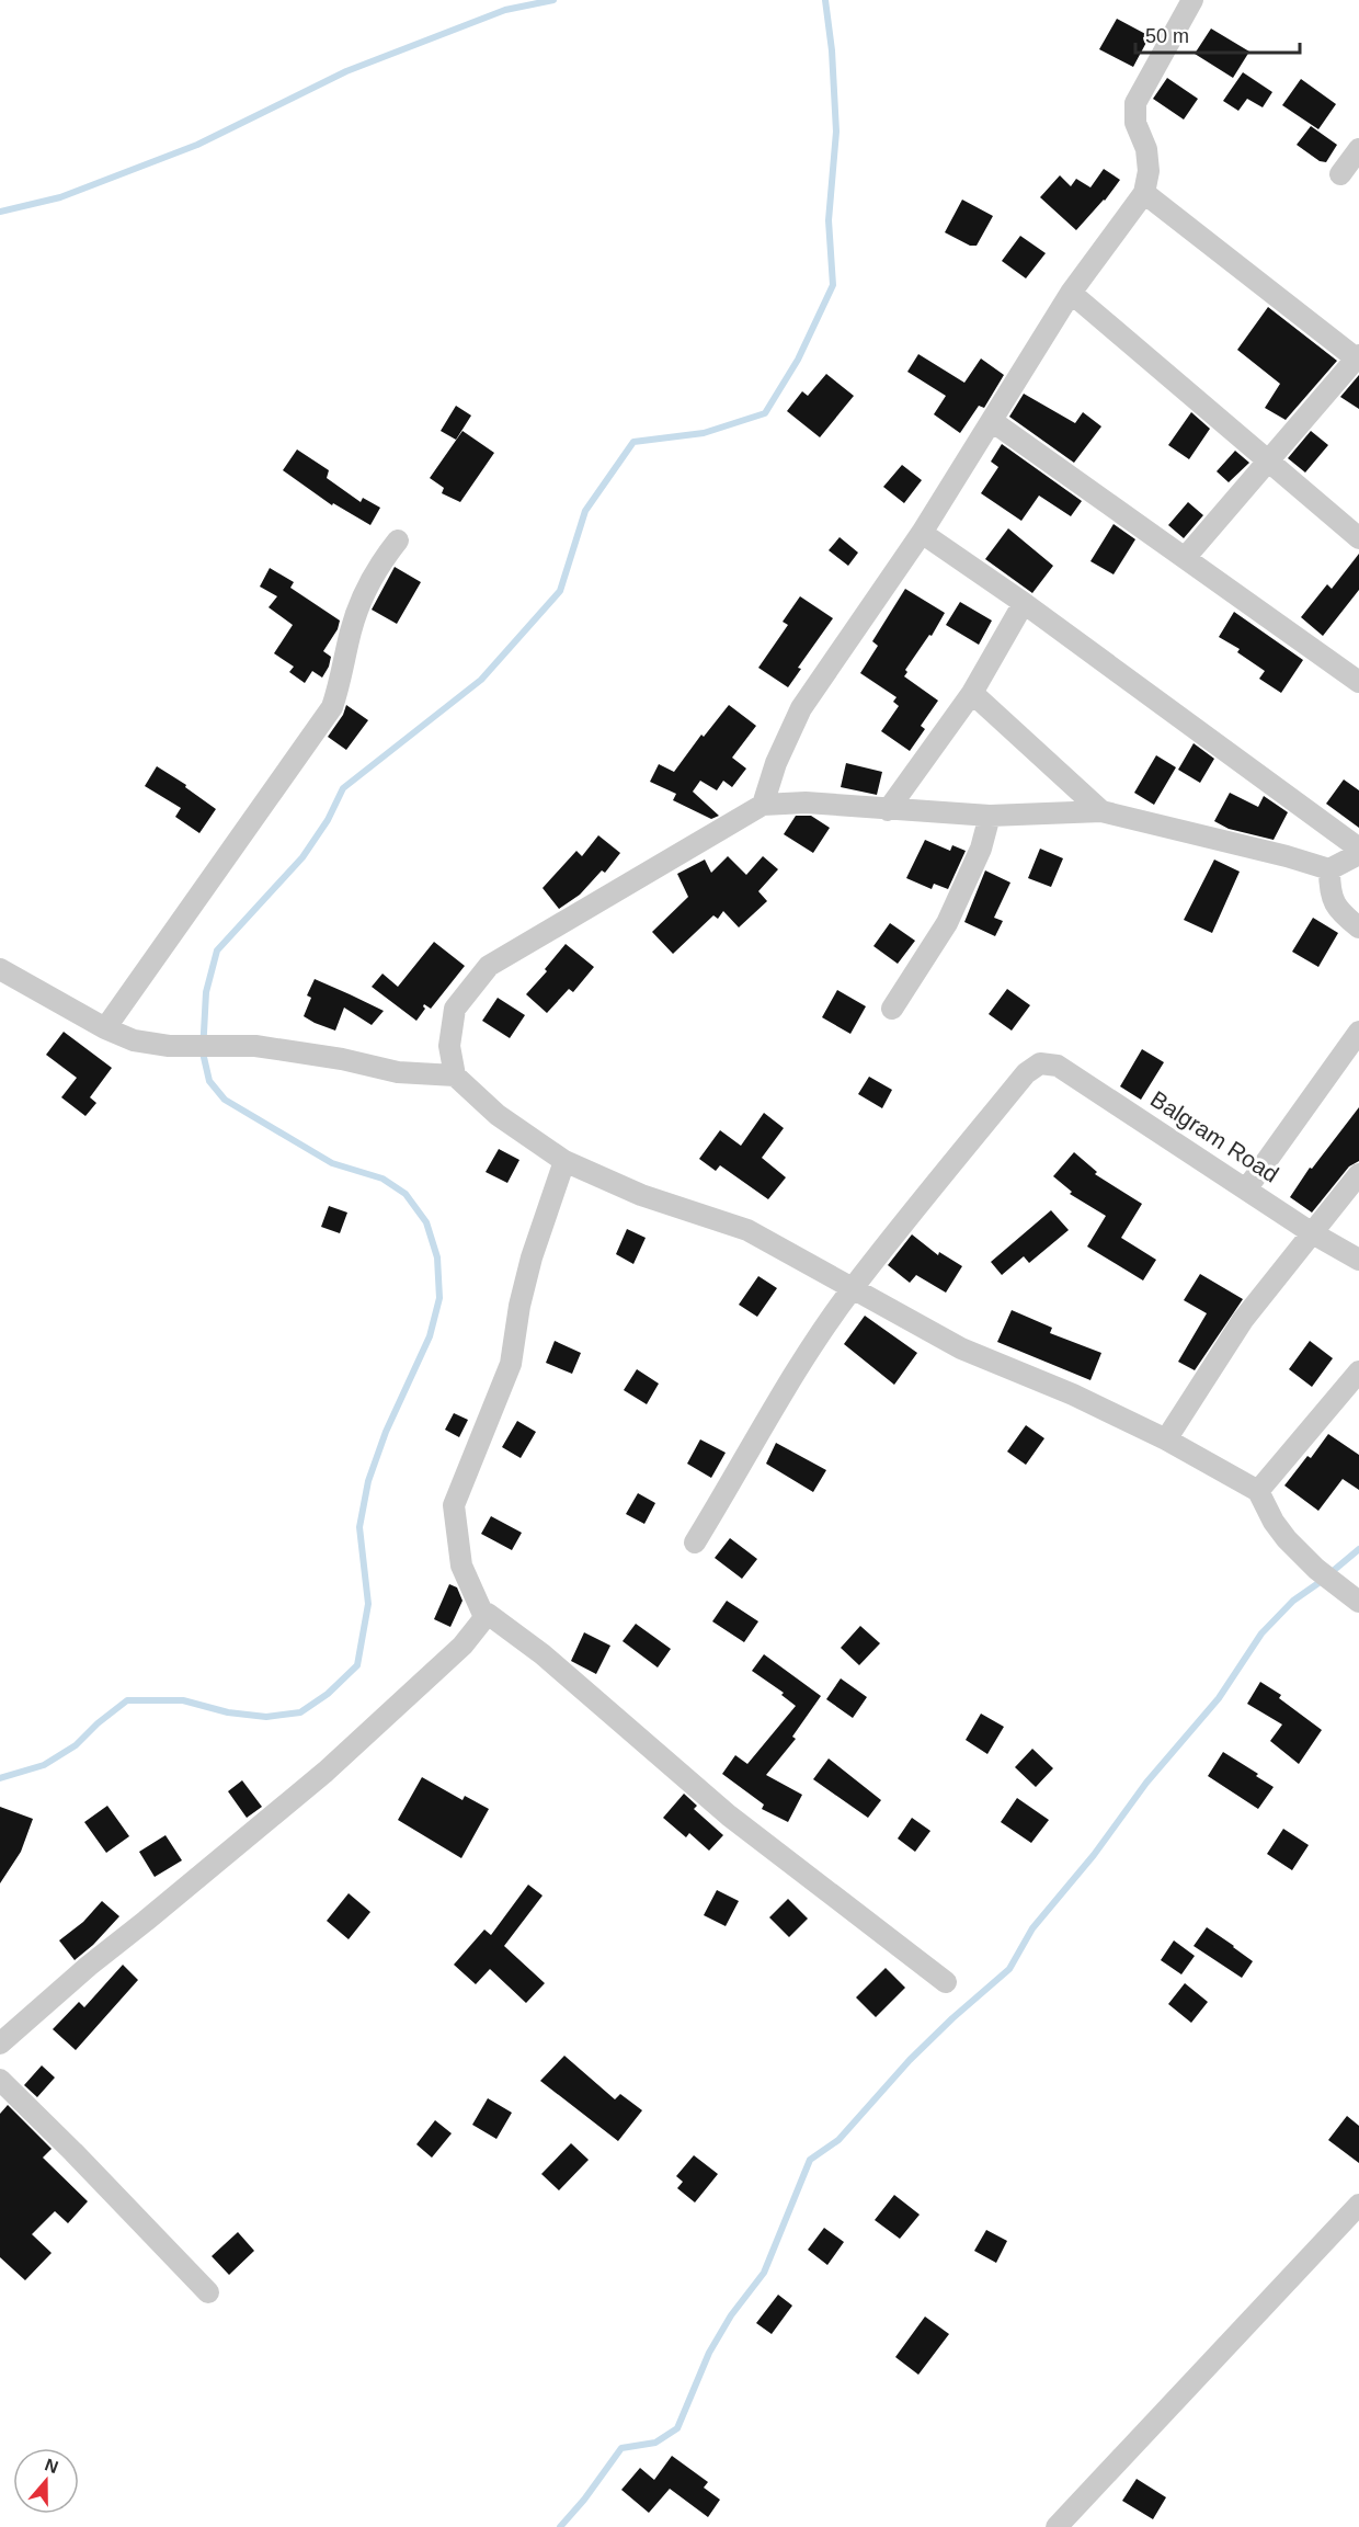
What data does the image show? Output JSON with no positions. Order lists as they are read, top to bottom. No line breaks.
{"streets":{"street":["Balgram Road"]},"scale_bar":"50 m","north":"top"}
